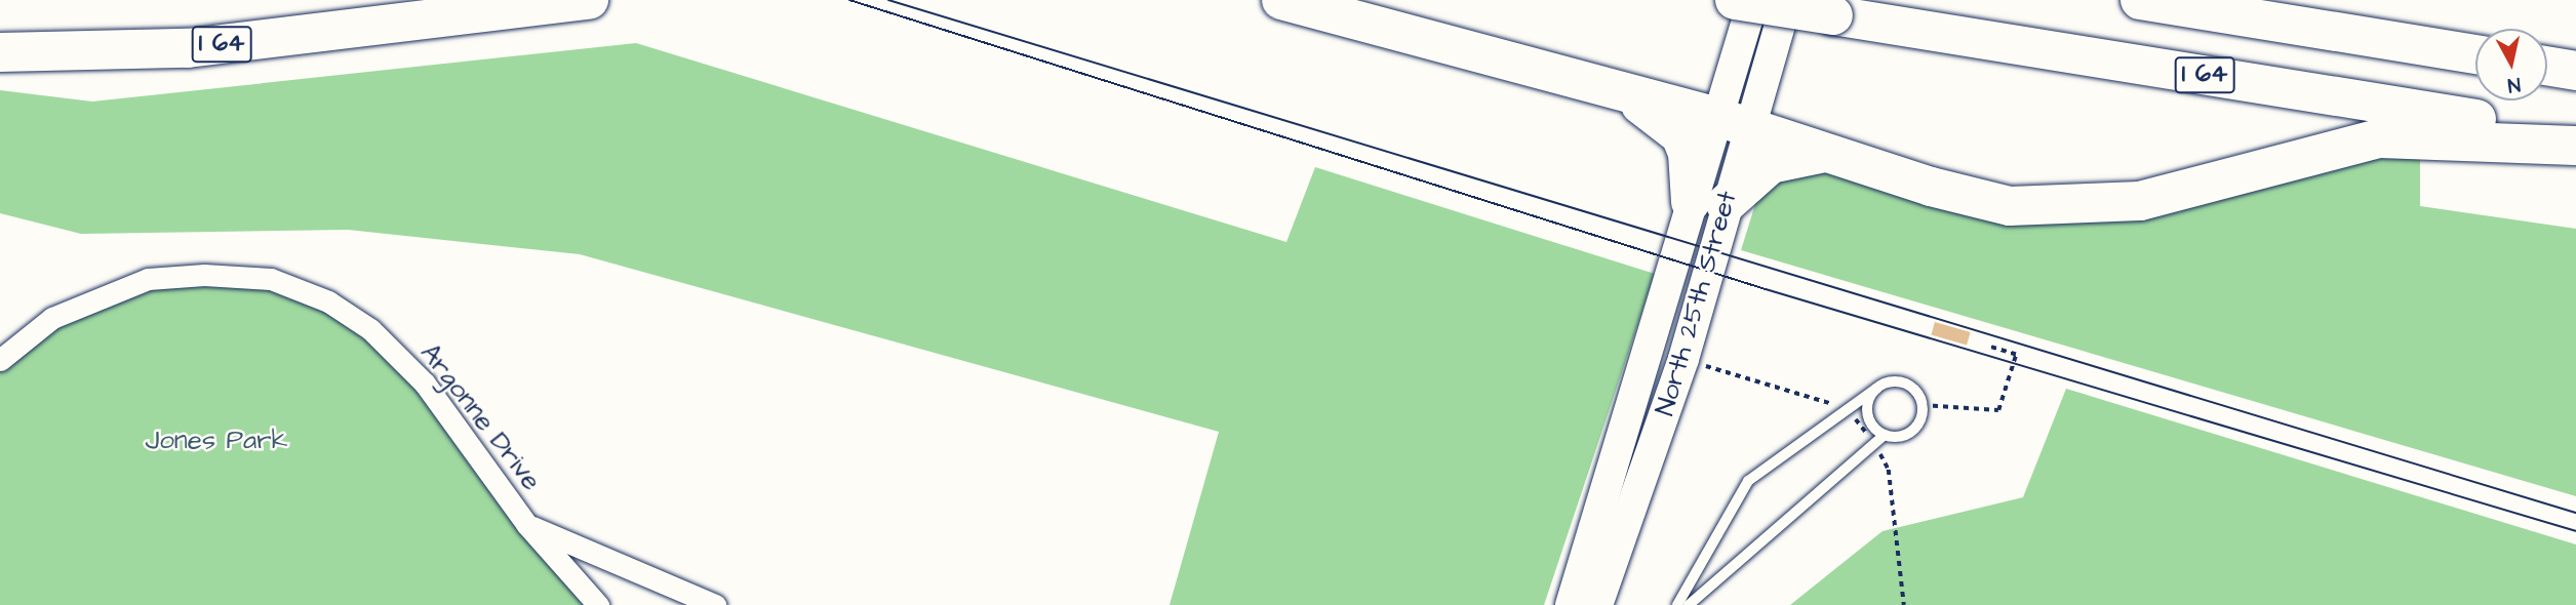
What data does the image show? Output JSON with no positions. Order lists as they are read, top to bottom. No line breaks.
{"streets":{"highway":["I 64"],"main road":["North 25th Street"],"street":["Argonne Drive"]},"parks":["Jones Park"],"north":"bottom"}
